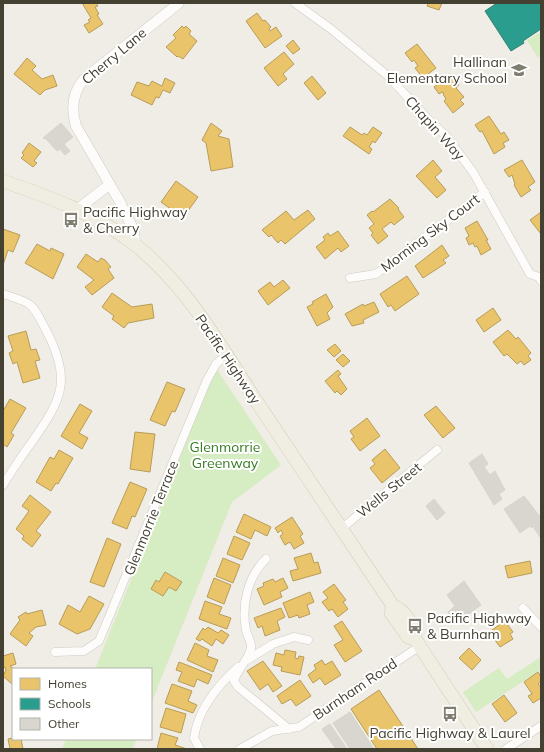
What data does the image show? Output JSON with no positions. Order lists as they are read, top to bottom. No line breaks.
{"streets":{"main road":["Pacific Highway"],"street":["Cherry Lane","Chapin Way","Morning Sky Court","Wells Street","Glenmorrie Terrace","Burnham Road"]},"crossings":[["Cherry Lane","Pacific Highway"],["Chapin Way","Morning Sky Court"],["Pacific Highway","Wells Street"],["Pacific Highway","Glenmorrie Terrace"],["Pacific Highway","Burnham Road"]],"parks":["Glenmorrie Greenway"],"places":{"school or university":["Hallinan Elementary School"],"bus stop":["Pacific Highway & Cherry","Pacific Highway & Burnham","Pacific Highway & Laurel"]},"legend":["Homes","Schools","Other"]}
